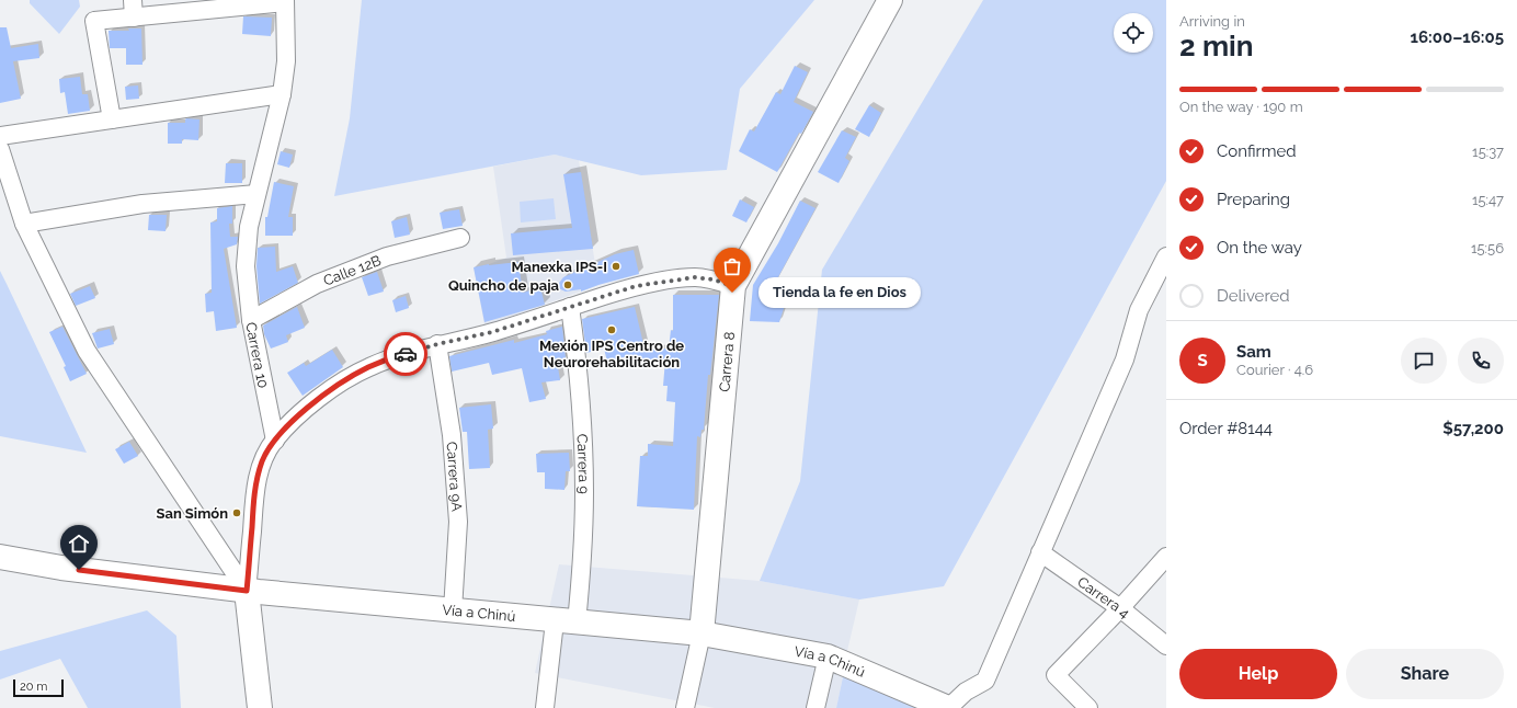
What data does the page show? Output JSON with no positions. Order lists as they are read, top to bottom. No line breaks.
{"streets":{"main road":["Carrera 8","Vía a Chinú"],"street":["Calle 12B","Carrera 10","Carrera 9","Carrera 9A","Carrera 4"]},"crossings":[["Calle 12B","Carrera 10"],["Carrera 8","Vía a Chinú"],["Carrera 9","Vía a Chinú"],["Carrera 9A","Vía a Chinú"]],"places":["Manexka IPS-I","Quincho de paja","Tienda la fe en Dios","Mexión IPS Centro de Neurorehabilitación","San Simón"],"scale_bar":"20 m","page":{"heading":["2 min","Arriving in","16:00–16:05"],"panel":["Sam","Courier · 4.6","Order #8144","$57,200"],"bar":"On the way · 190 m","list":[["Confirmed","15:37"],["Preparing","15:47"],["On the way","15:56"],"Delivered"],"bubble":"Tienda la fe en Dios","round":"S","buttons":["Help","Share"],"scale":"20 m"}}
